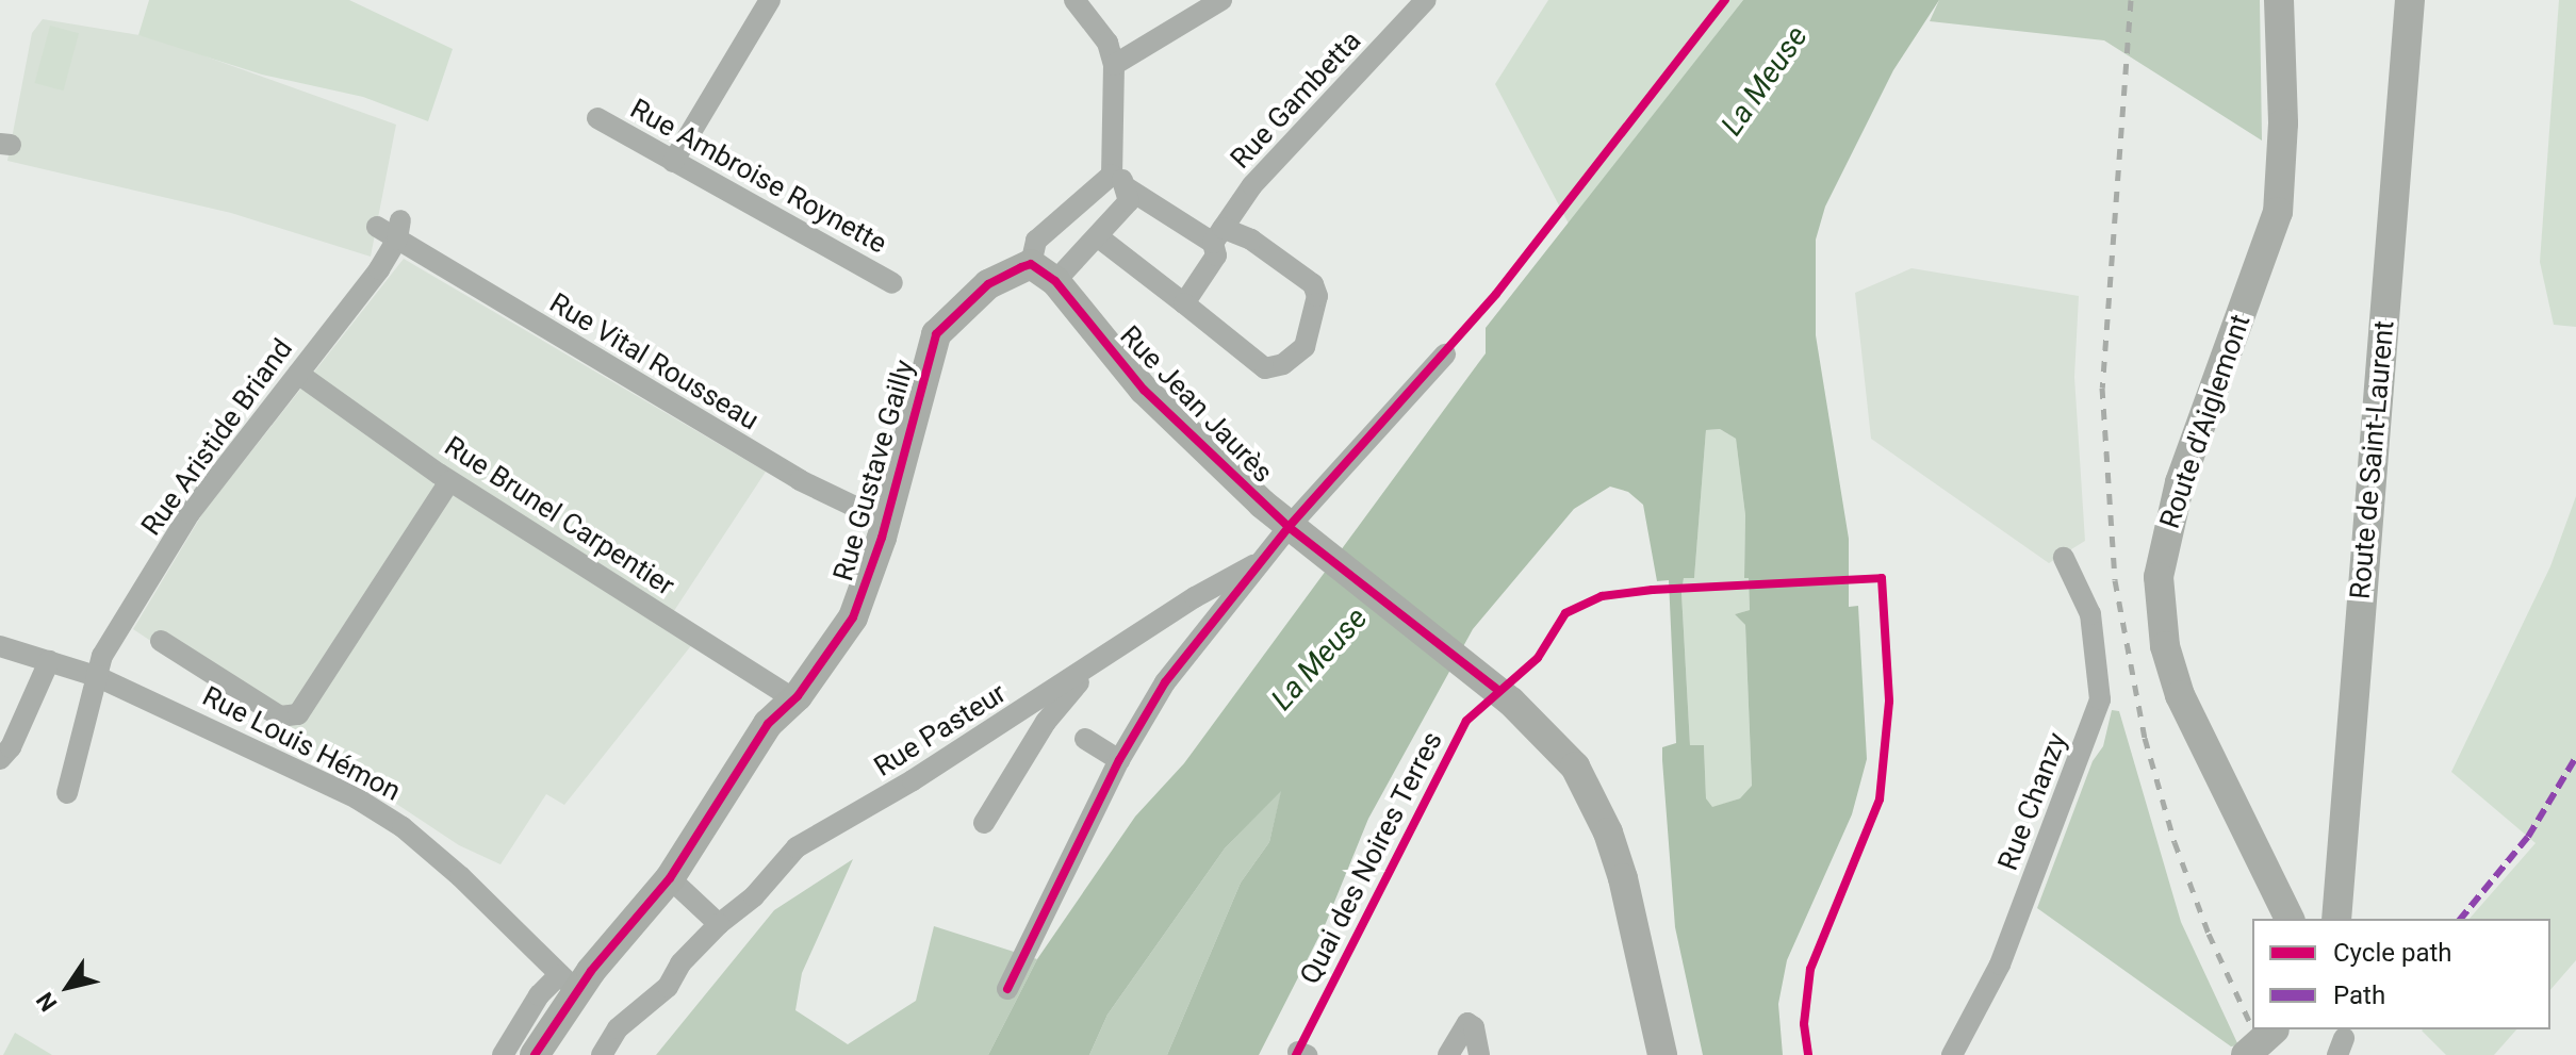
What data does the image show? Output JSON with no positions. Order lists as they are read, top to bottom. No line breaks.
{"streets":{"street":["Rue Gambetta","Rue Ambroise Roynette","Rue Vital Rousseau","Rue Jean Jaurès","Route d'Aiglemont","Rue Aristide Briand","Route de Saint-Laurent","Rue Gustave Gailly","Rue Brunel Carpentier","Rue Pasteur","Rue Louis Hémon","Rue Chanzy"],"cycle path":["Quai des Noires Terres"]},"crossings":[["Rue Vital Rousseau","Rue Aristide Briand"],["Rue Vital Rousseau","Rue Gustave Gailly"],["Rue Jean Jaurès","Rue Gustave Gailly"],["Rue Aristide Briand","Rue Brunel Carpentier"],["Rue Aristide Briand","Rue Louis Hémon"],["Rue Gustave Gailly","Rue Brunel Carpentier"],["Rue Gustave Gailly","Rue Louis Hémon"]],"water":["La Meuse"],"legend":["Cycle path","Path"],"north":"bottom left"}
